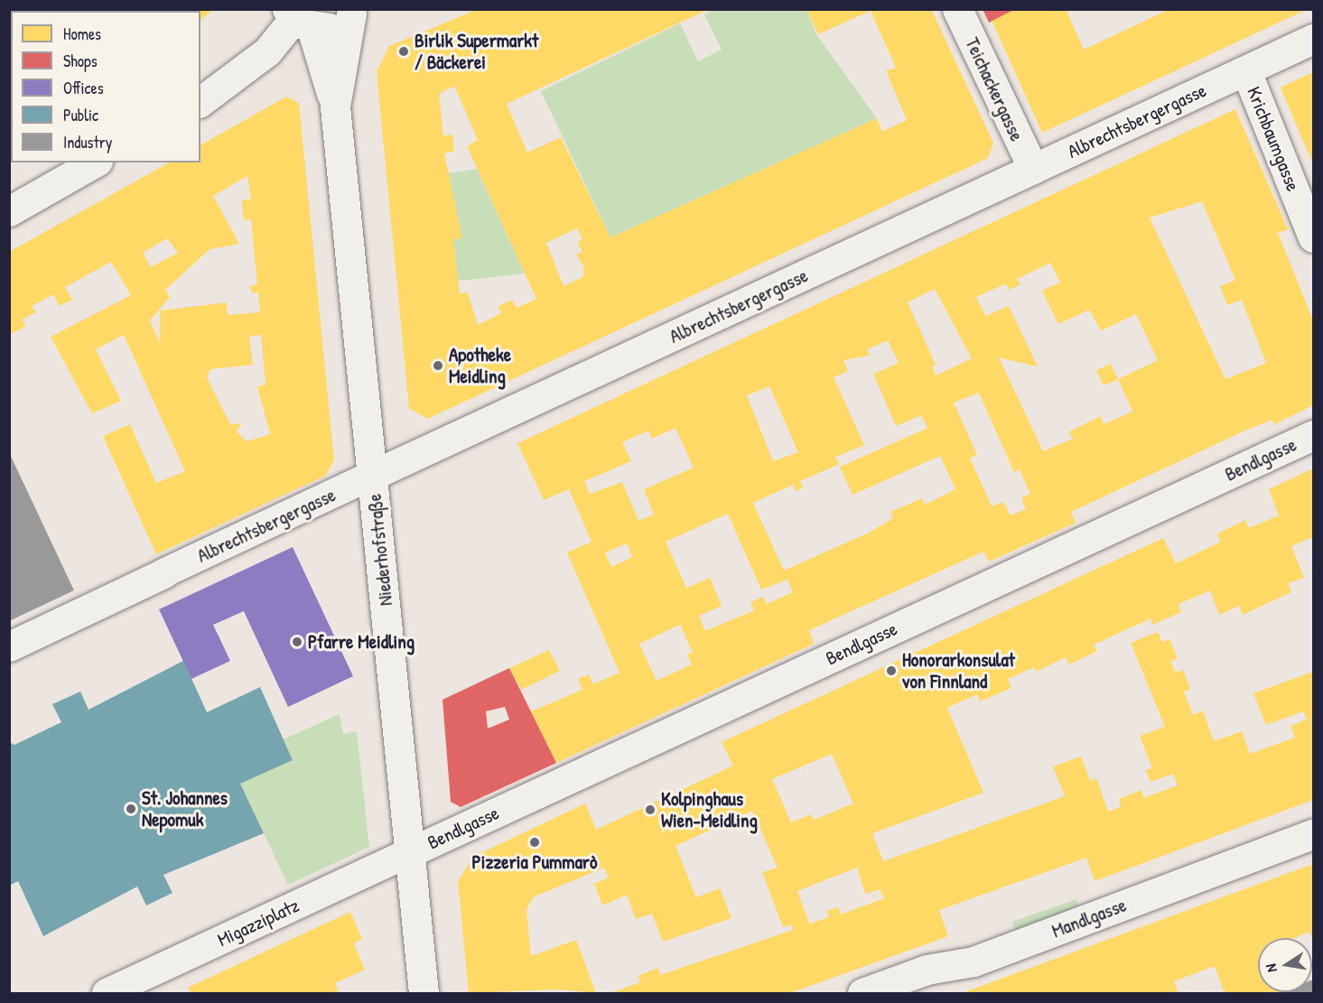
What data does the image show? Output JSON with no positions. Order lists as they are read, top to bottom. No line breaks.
{"streets":{"street":["Teichackergasse","Albrechtsbergergasse","Krichbaumgasse","Bendlgasse","Niederhofstraße","Mandlgasse","Migazziplatz"]},"crossings":[["Teichackergasse","Albrechtsbergergasse"],["Albrechtsbergergasse","Krichbaumgasse"],["Albrechtsbergergasse","Niederhofstraße"],["Bendlgasse","Niederhofstraße"],["Bendlgasse","Migazziplatz"],["Niederhofstraße","Migazziplatz"]],"places":["Birlik Supermarkt / Bäckerei","Apotheke Meidling","Pfarre Meidling","Honorarkonsulat von Finnland","St. Johannes Nepomuk","Kolpinghaus Wien-Meidling","Pizzeria Pummarò"],"legend":["Homes","Shops","Offices","Public","Industry"],"north":"left"}
